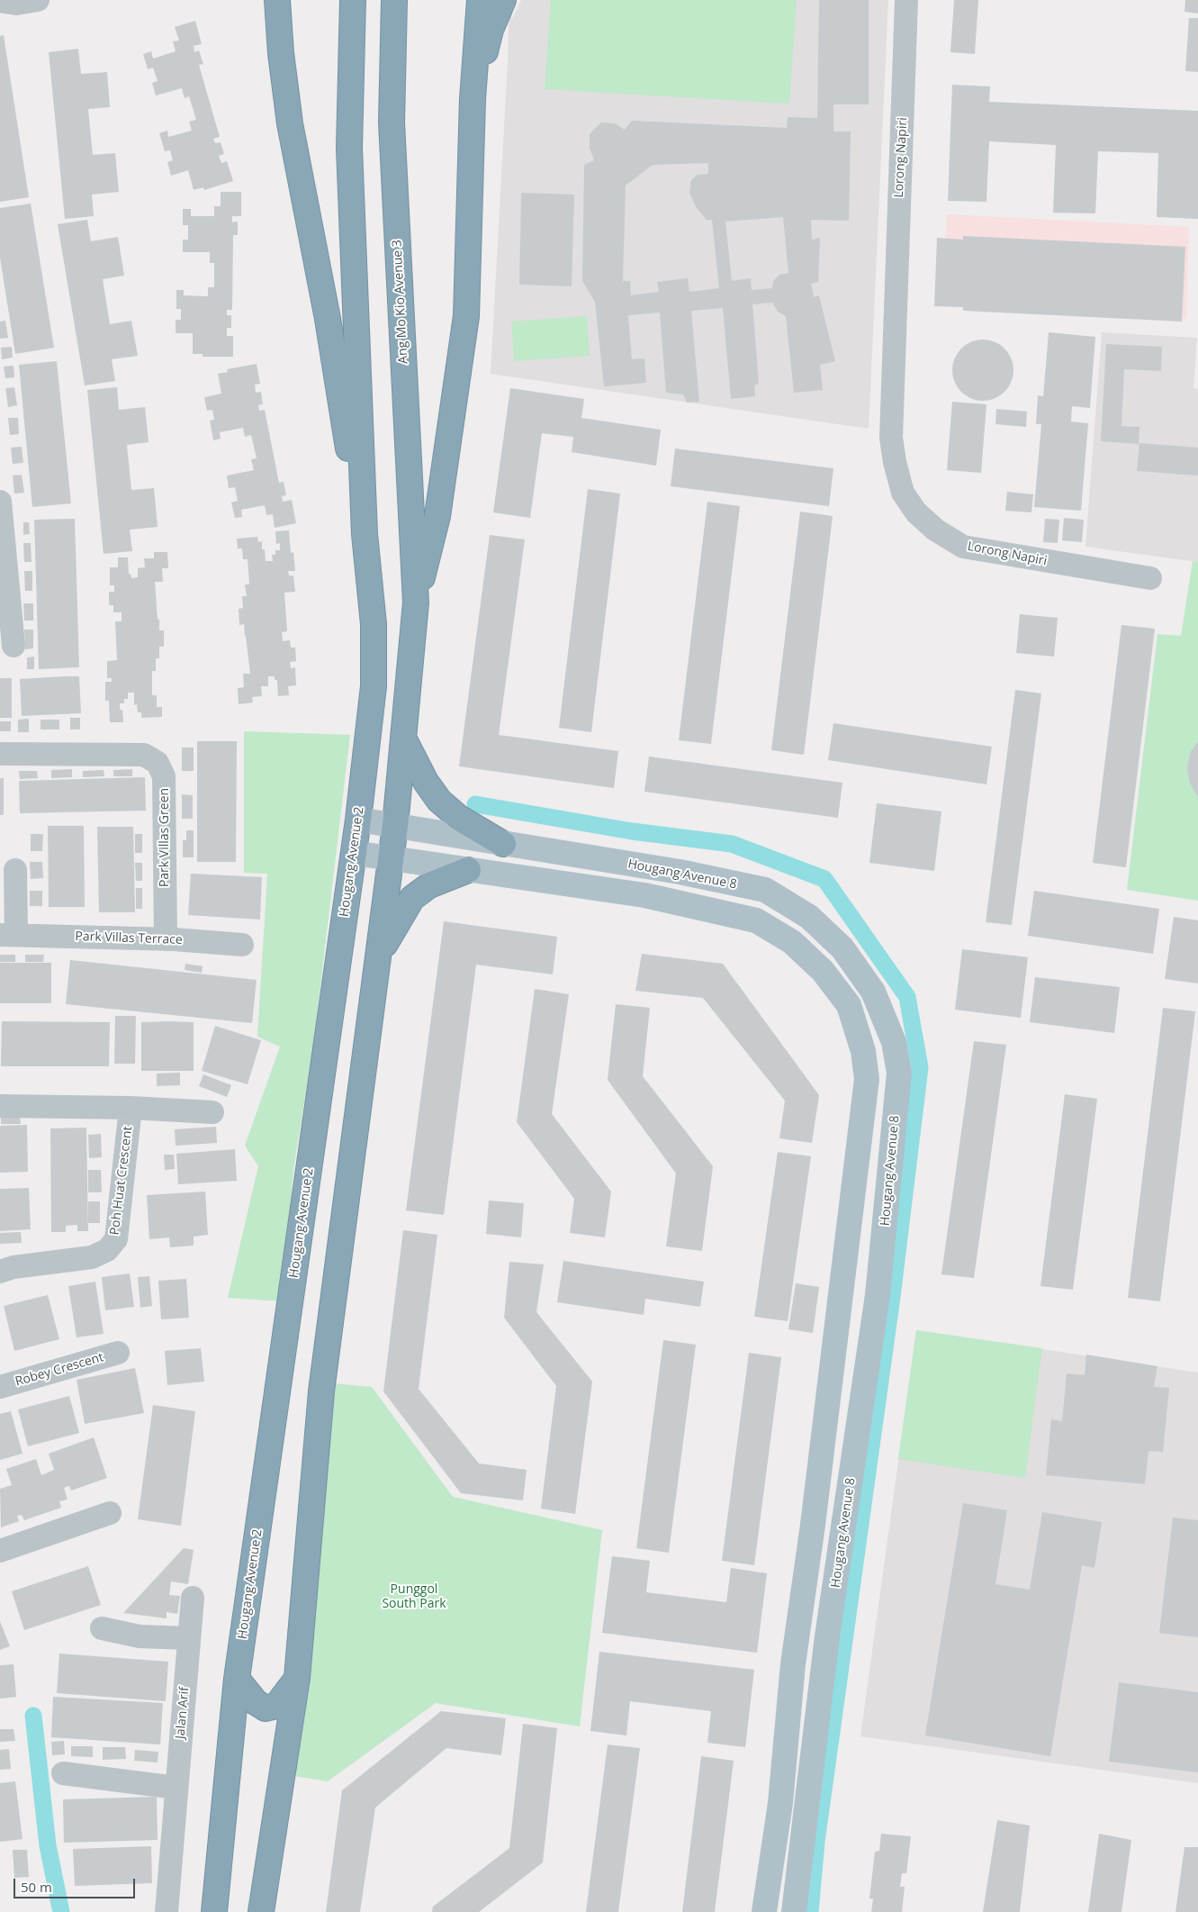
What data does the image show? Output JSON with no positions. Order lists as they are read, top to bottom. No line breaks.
{"streets":{"highway":["Ang Mo Kio Avenue 3","Hougang Avenue 2"],"main road":["Hougang Avenue 8"],"street":["Lorong Napiri","Park Villas Green","Park Villas Terrace","Poh Huat Crescent","Robey Crescent","Jalan Arif"]},"crossings":[["Park Villas Green","Park Villas Terrace"],["Hougang Avenue 2","Hougang Avenue 8"]],"parks":["Punggol South Park"],"scale_bar":"50 m"}
